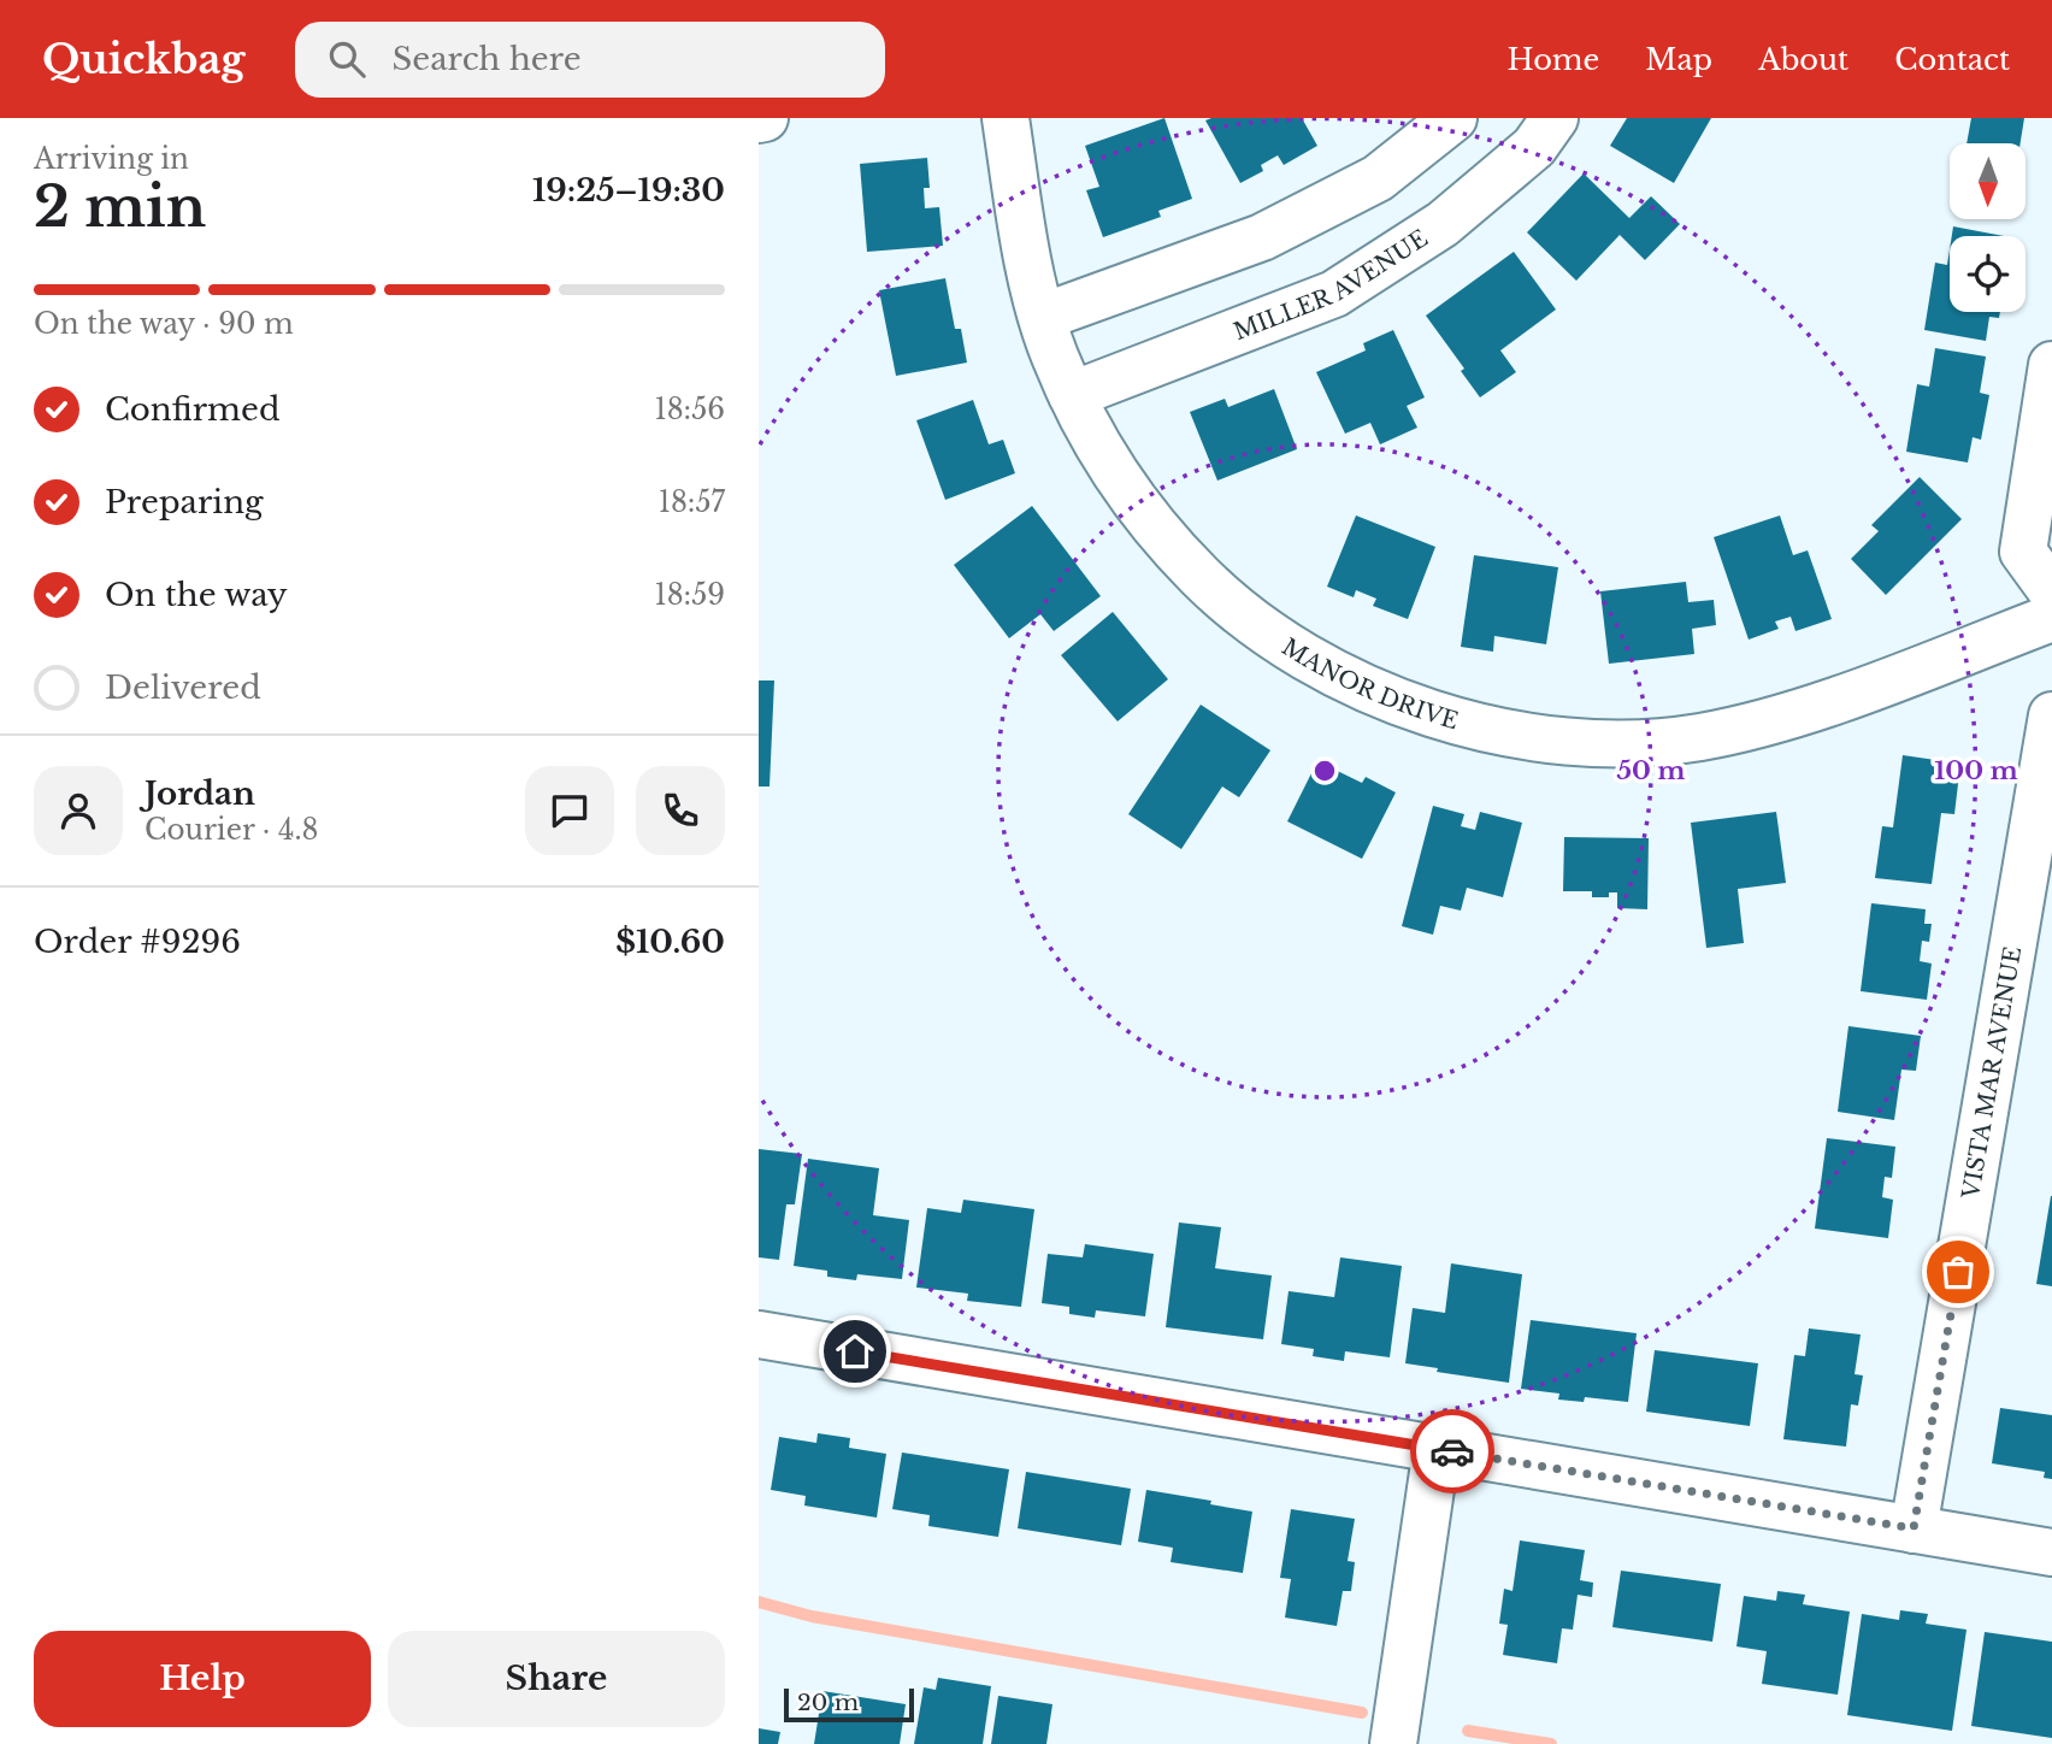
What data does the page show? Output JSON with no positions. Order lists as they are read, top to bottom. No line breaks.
{"streets":{"street":["MILLER AVENUE","MANOR DRIVE","VISTA MAR AVENUE"]},"crossings":[["MILLER AVENUE","MANOR DRIVE"]],"scale_bar":"20 m","north":"bottom","page":{"header":"Quickbag","search":"Search here","nav":["Home","Map","About","Contact"],"heading":["2 min","Arriving in","19:25–19:30"],"panel":["Jordan","Courier · 4.8","Order #9296","$10.60"],"bar":"On the way · 90 m","list":[["Confirmed","18:56"],["Preparing","18:57"],["On the way","18:59"],"Delivered"],"buttons":["Help","Share"],"scale":"20 m"},"rings":["50 m","100 m"]}
